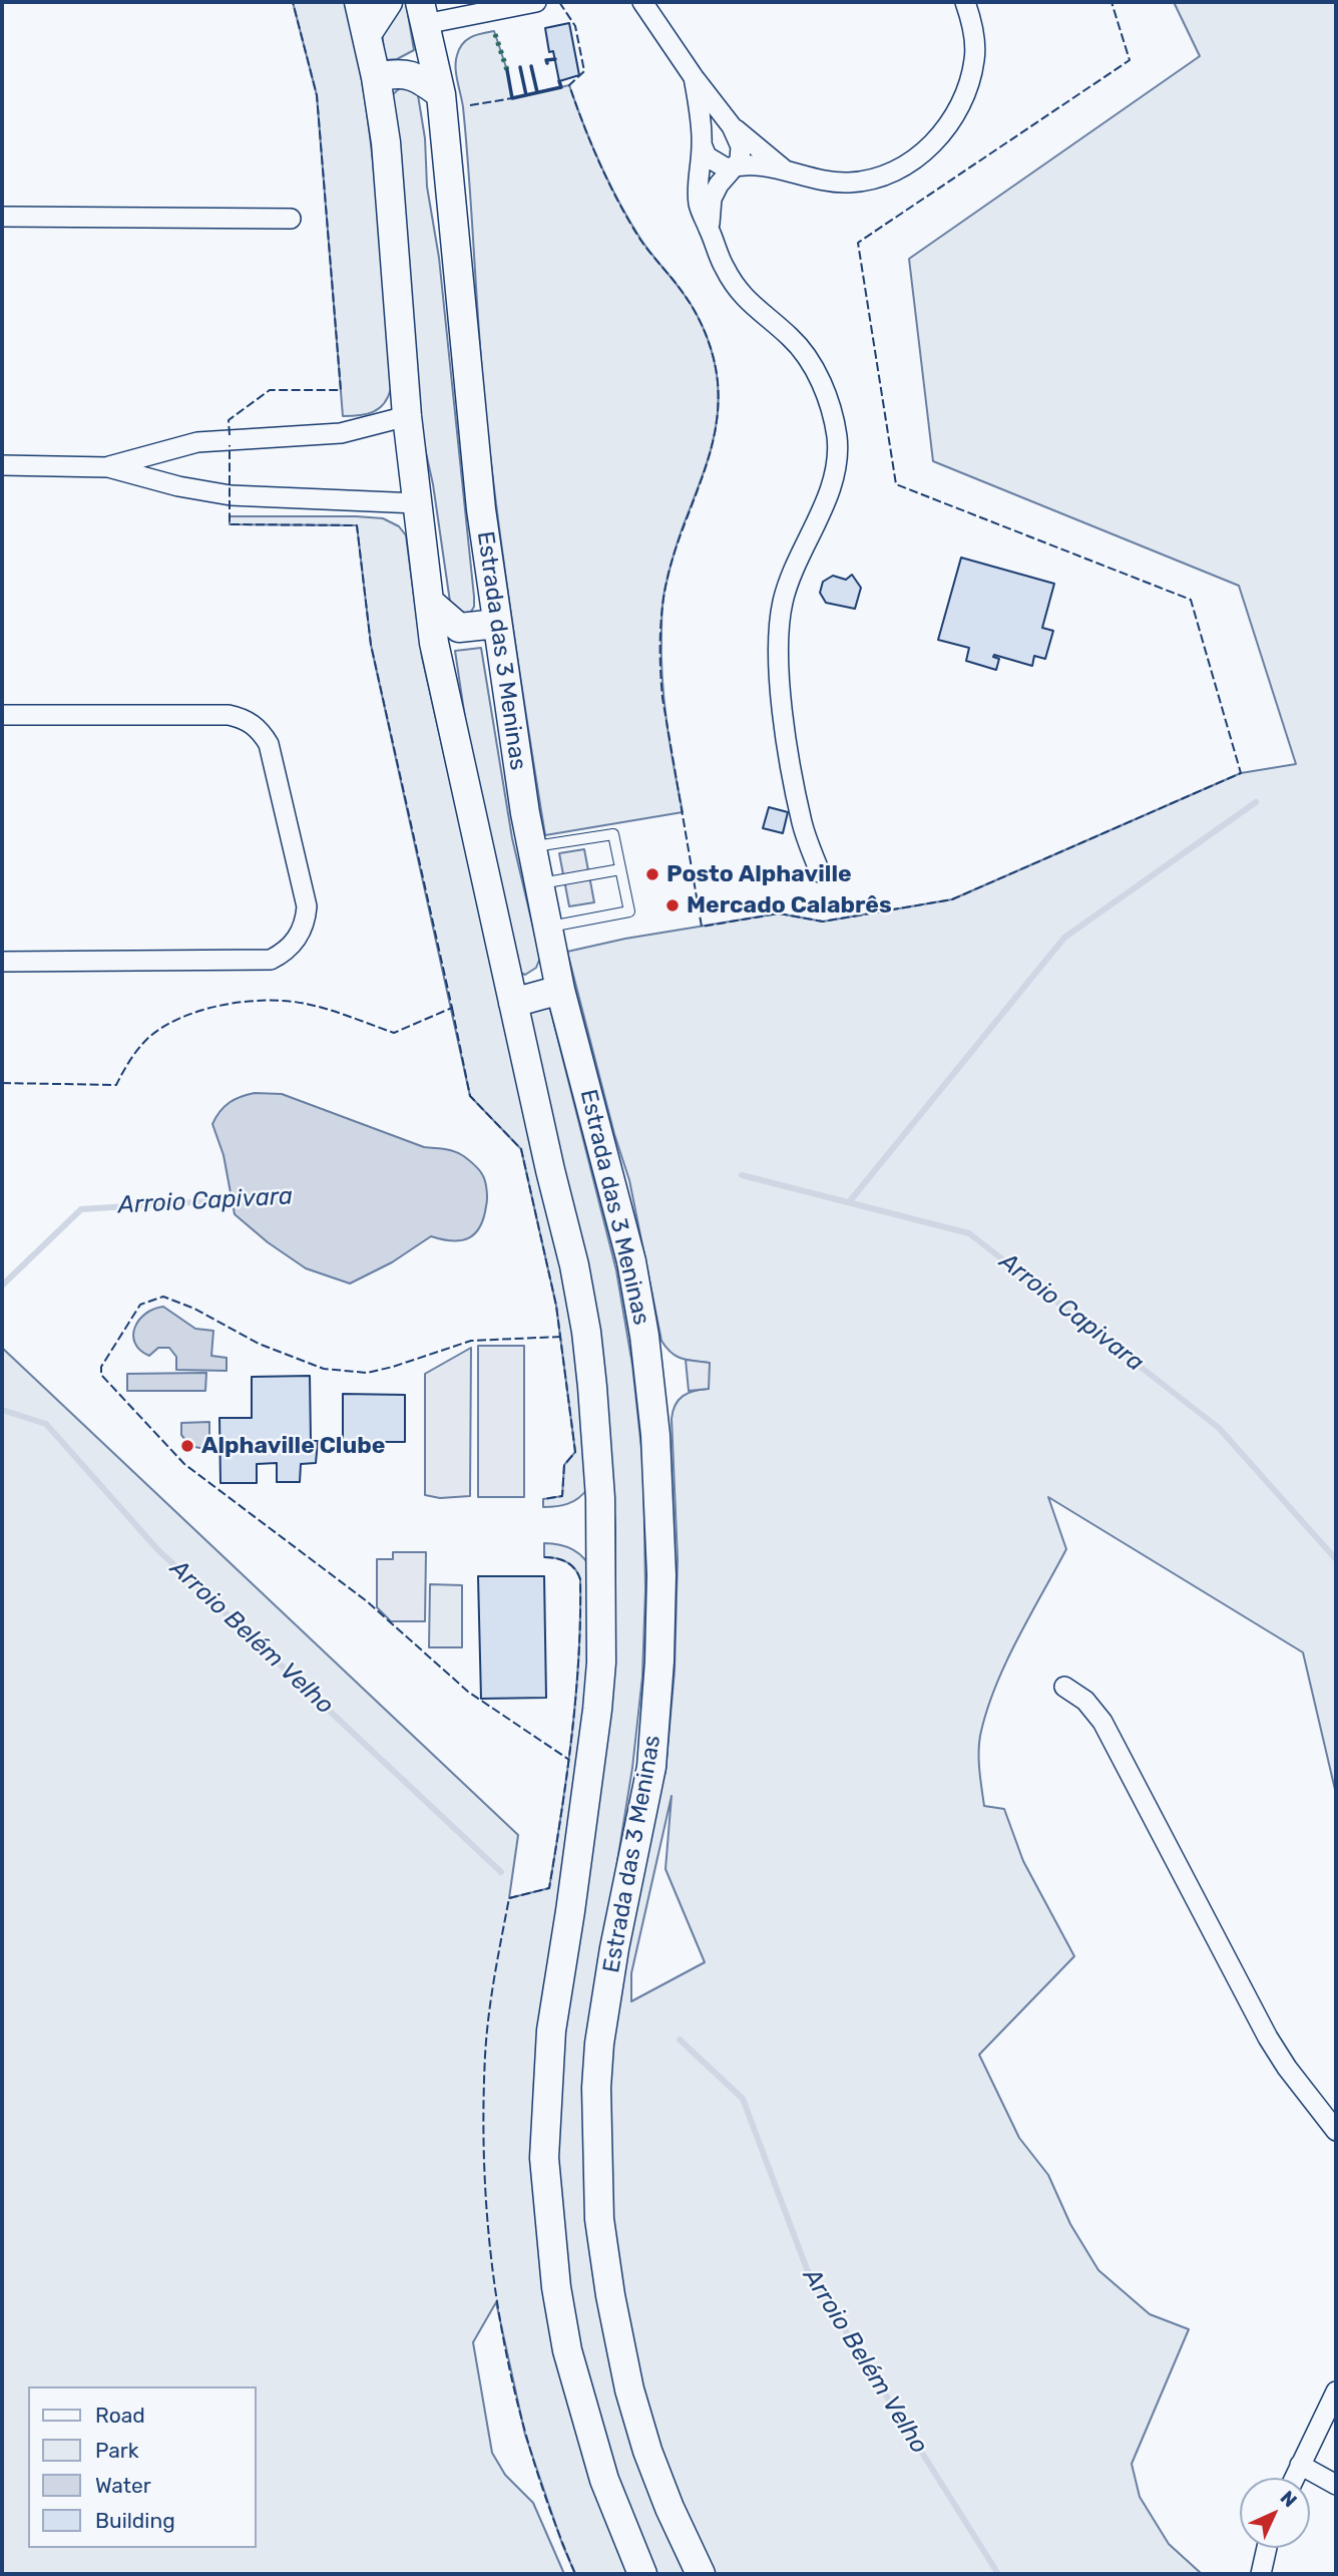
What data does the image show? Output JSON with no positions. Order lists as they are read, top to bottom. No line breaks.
{"streets":{"main road":["Estrada das 3 Meninas"]},"water":["Arroio Capivara","Arroio Belém Velho"],"places":["Posto Alphaville","Mercado Calabrês","Alphaville Clube"],"legend":["Road","Park","Water","Building"],"north":"top right"}
